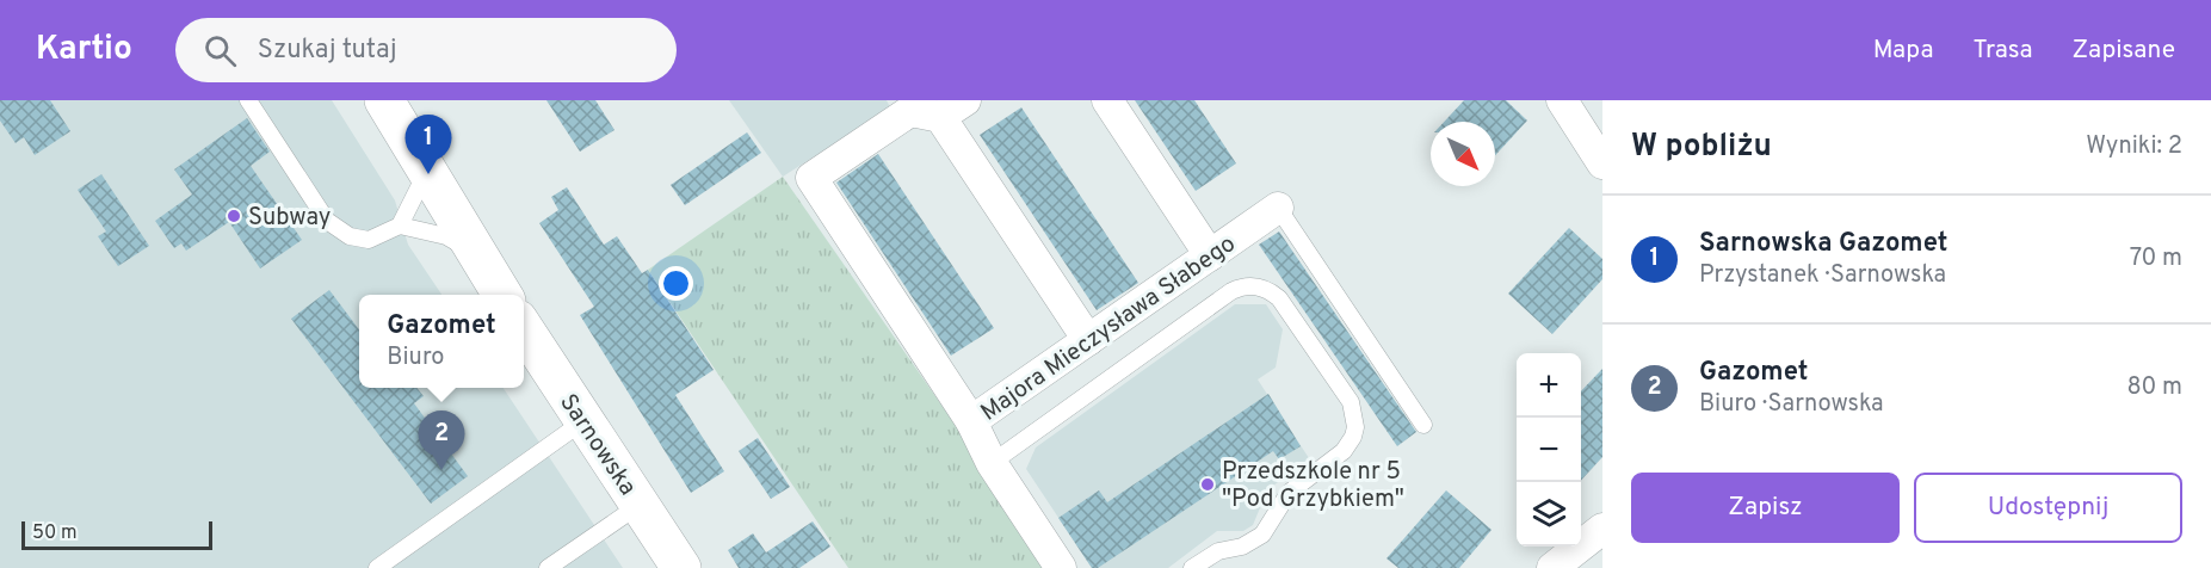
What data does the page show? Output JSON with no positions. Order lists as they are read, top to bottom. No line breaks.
{"streets":{"main road":["Sarnowska"],"street":["Majora Mieczysława Słabego"]},"places":["Subway","Przedszkole nr 5 \"Pod Grzybkiem\""],"scale_bar":"50 m","north":"bottom right","page":{"header":"Kartio","search":"Szukaj tutaj","nav":["Mapa","Trasa","Zapisane"],"heading":["W pobliżu","Wyniki: 2"],"pins":["1","2"],"list":[{"mark":"1","name":"Sarnowska Gazomet","note":"Przystanek · Sarnowska","value":"70 m"},{"mark":"2","name":"Gazomet","note":"Biuro · Sarnowska","value":"80 m"}],"popup":["Gazomet","Biuro"],"map_buttons":["+","−"],"buttons":["Zapisz","Udostępnij"],"scale":"50 m"}}
